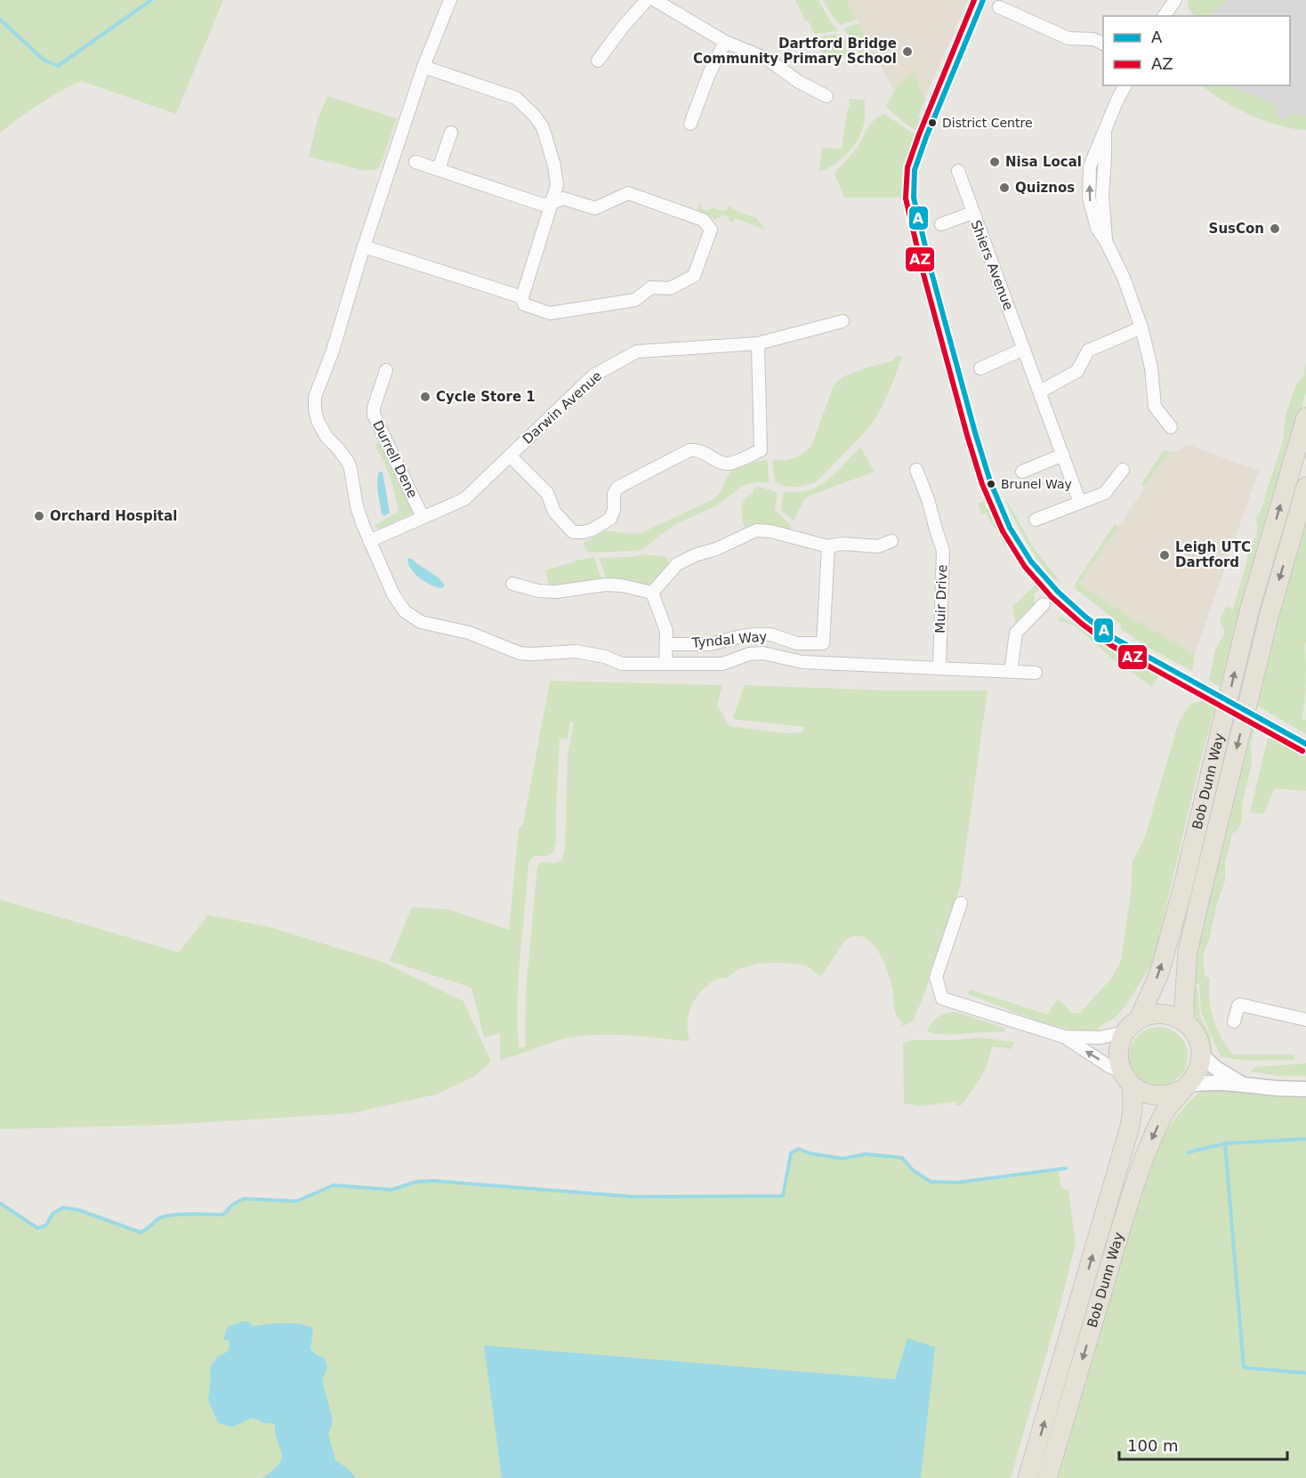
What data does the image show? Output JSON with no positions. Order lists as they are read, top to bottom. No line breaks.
{"streets":{"main road":["Bob Dunn Way"],"street":["Shiers Avenue","Darwin Avenue","Durrell Dene","Muir Drive","Tyndal Way"]},"crossings":[["Darwin Avenue","Durrell Dene"]],"places":["Dartford Bridge Community Primary School","District Centre","Nisa Local","Quiznos","SusCon","Cycle Store 1","Brunel Way","Orchard Hospital","Leigh UTC Dartford"],"lines":["transit line A","transit line AZ"],"legend":["A","AZ"],"scale_bar":"100 m"}
